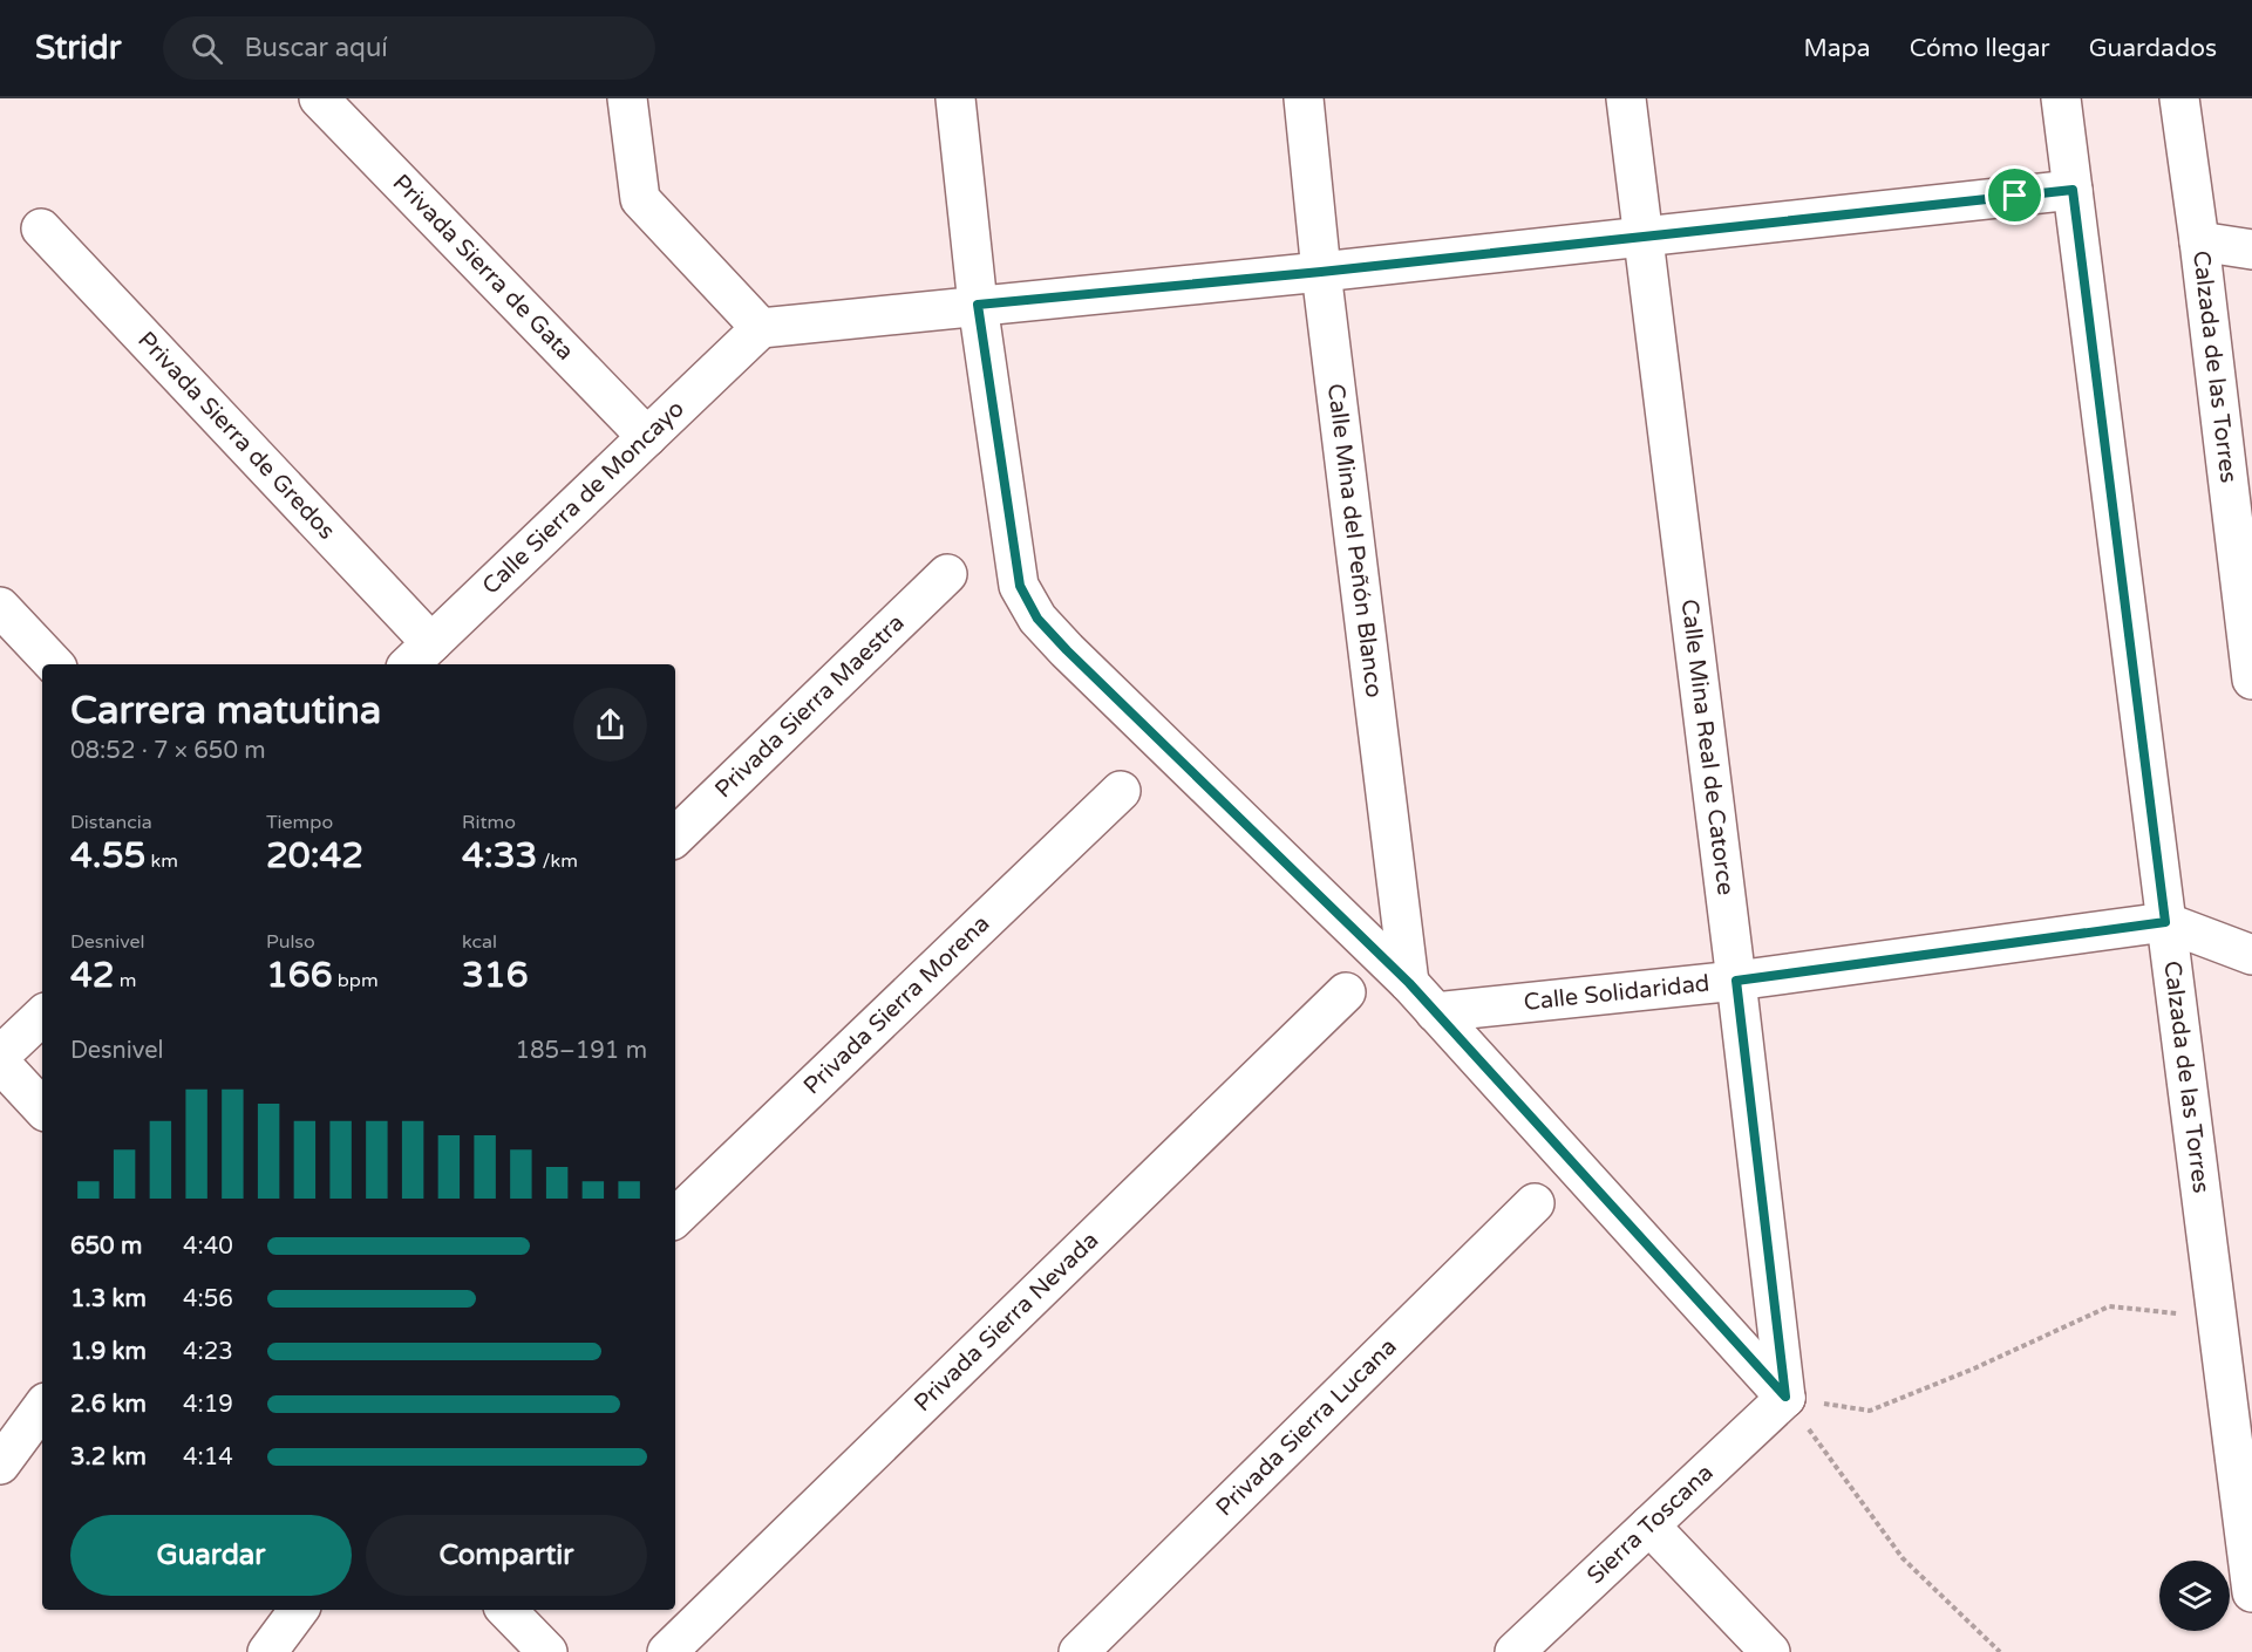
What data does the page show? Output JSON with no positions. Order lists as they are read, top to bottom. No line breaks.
{"streets":{"street":["Privada Sierra de Gata","Calzada de las Torres","Privada Sierra de Gredos","Calle Sierra de Moncayo","Calle Mina del Peñón Blanco","Privada Sierra Maestra","Calle Mina Real de Catorce","Calle Solidaridad","Privada Sierra Morena","Privada Sierra Nevada","Privada Sierra Lucana","Sierra Toscana"]},"crossings":[["Privada Sierra de Gata","Calle Sierra de Moncayo"],["Calzada de las Torres","Calle Solidaridad"],["Privada Sierra de Gredos","Calle Sierra de Moncayo"],["Calle Mina Real de Catorce","Calle Solidaridad"],["Calle Mina Real de Catorce","Sierra Toscana"]],"page":{"header":"Stridr","search":"Buscar aquí","nav":["Mapa","Cómo llegar","Guardados"],"heading":["Carrera matutina","08:52 · 7 × 650 m"],"stats":[["Distancia","4.55 km"],["Tiempo","20:42"],["Ritmo","4:33 /km"],["Desnivel","42 m"],["Pulso","166 bpm"],["kcal","316"]],"chart":["Desnivel","185–191 m"],"list":[{"name":"650 m","note":"4:40"},{"name":"1.3 km","note":"4:56"},{"name":"1.9 km","note":"4:23"},{"name":"2.6 km","note":"4:19"},{"name":"3.2 km","note":"4:14"}],"buttons":["Guardar","Compartir"]}}
